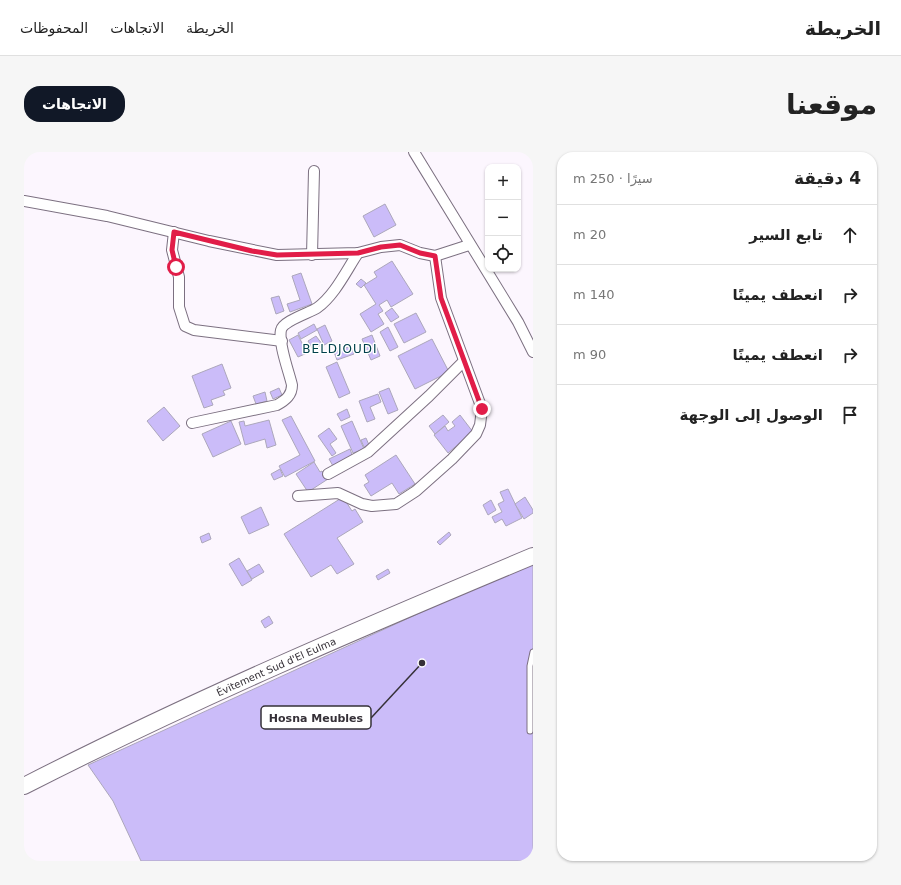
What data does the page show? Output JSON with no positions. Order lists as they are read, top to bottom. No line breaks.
{"streets":{"main road":["Évitement Sud d'El Eulma"]},"districts":["BELDJOUDI"],"places":["Hosna Meubles"],"page":{"header":"الخريطة","nav":["الخريطة","الاتجاهات","المحفوظات"],"buttons":"الاتجاهات","title":"موقعنا","heading":["4 دقيقة","سيرًا · 250 m"],"map_buttons":["+","−"],"list":[["تابع السير","20 m"],["انعطف يمينًا","140 m"],["انعطف يمينًا","90 m"],"الوصول إلى الوجهة"]}}
